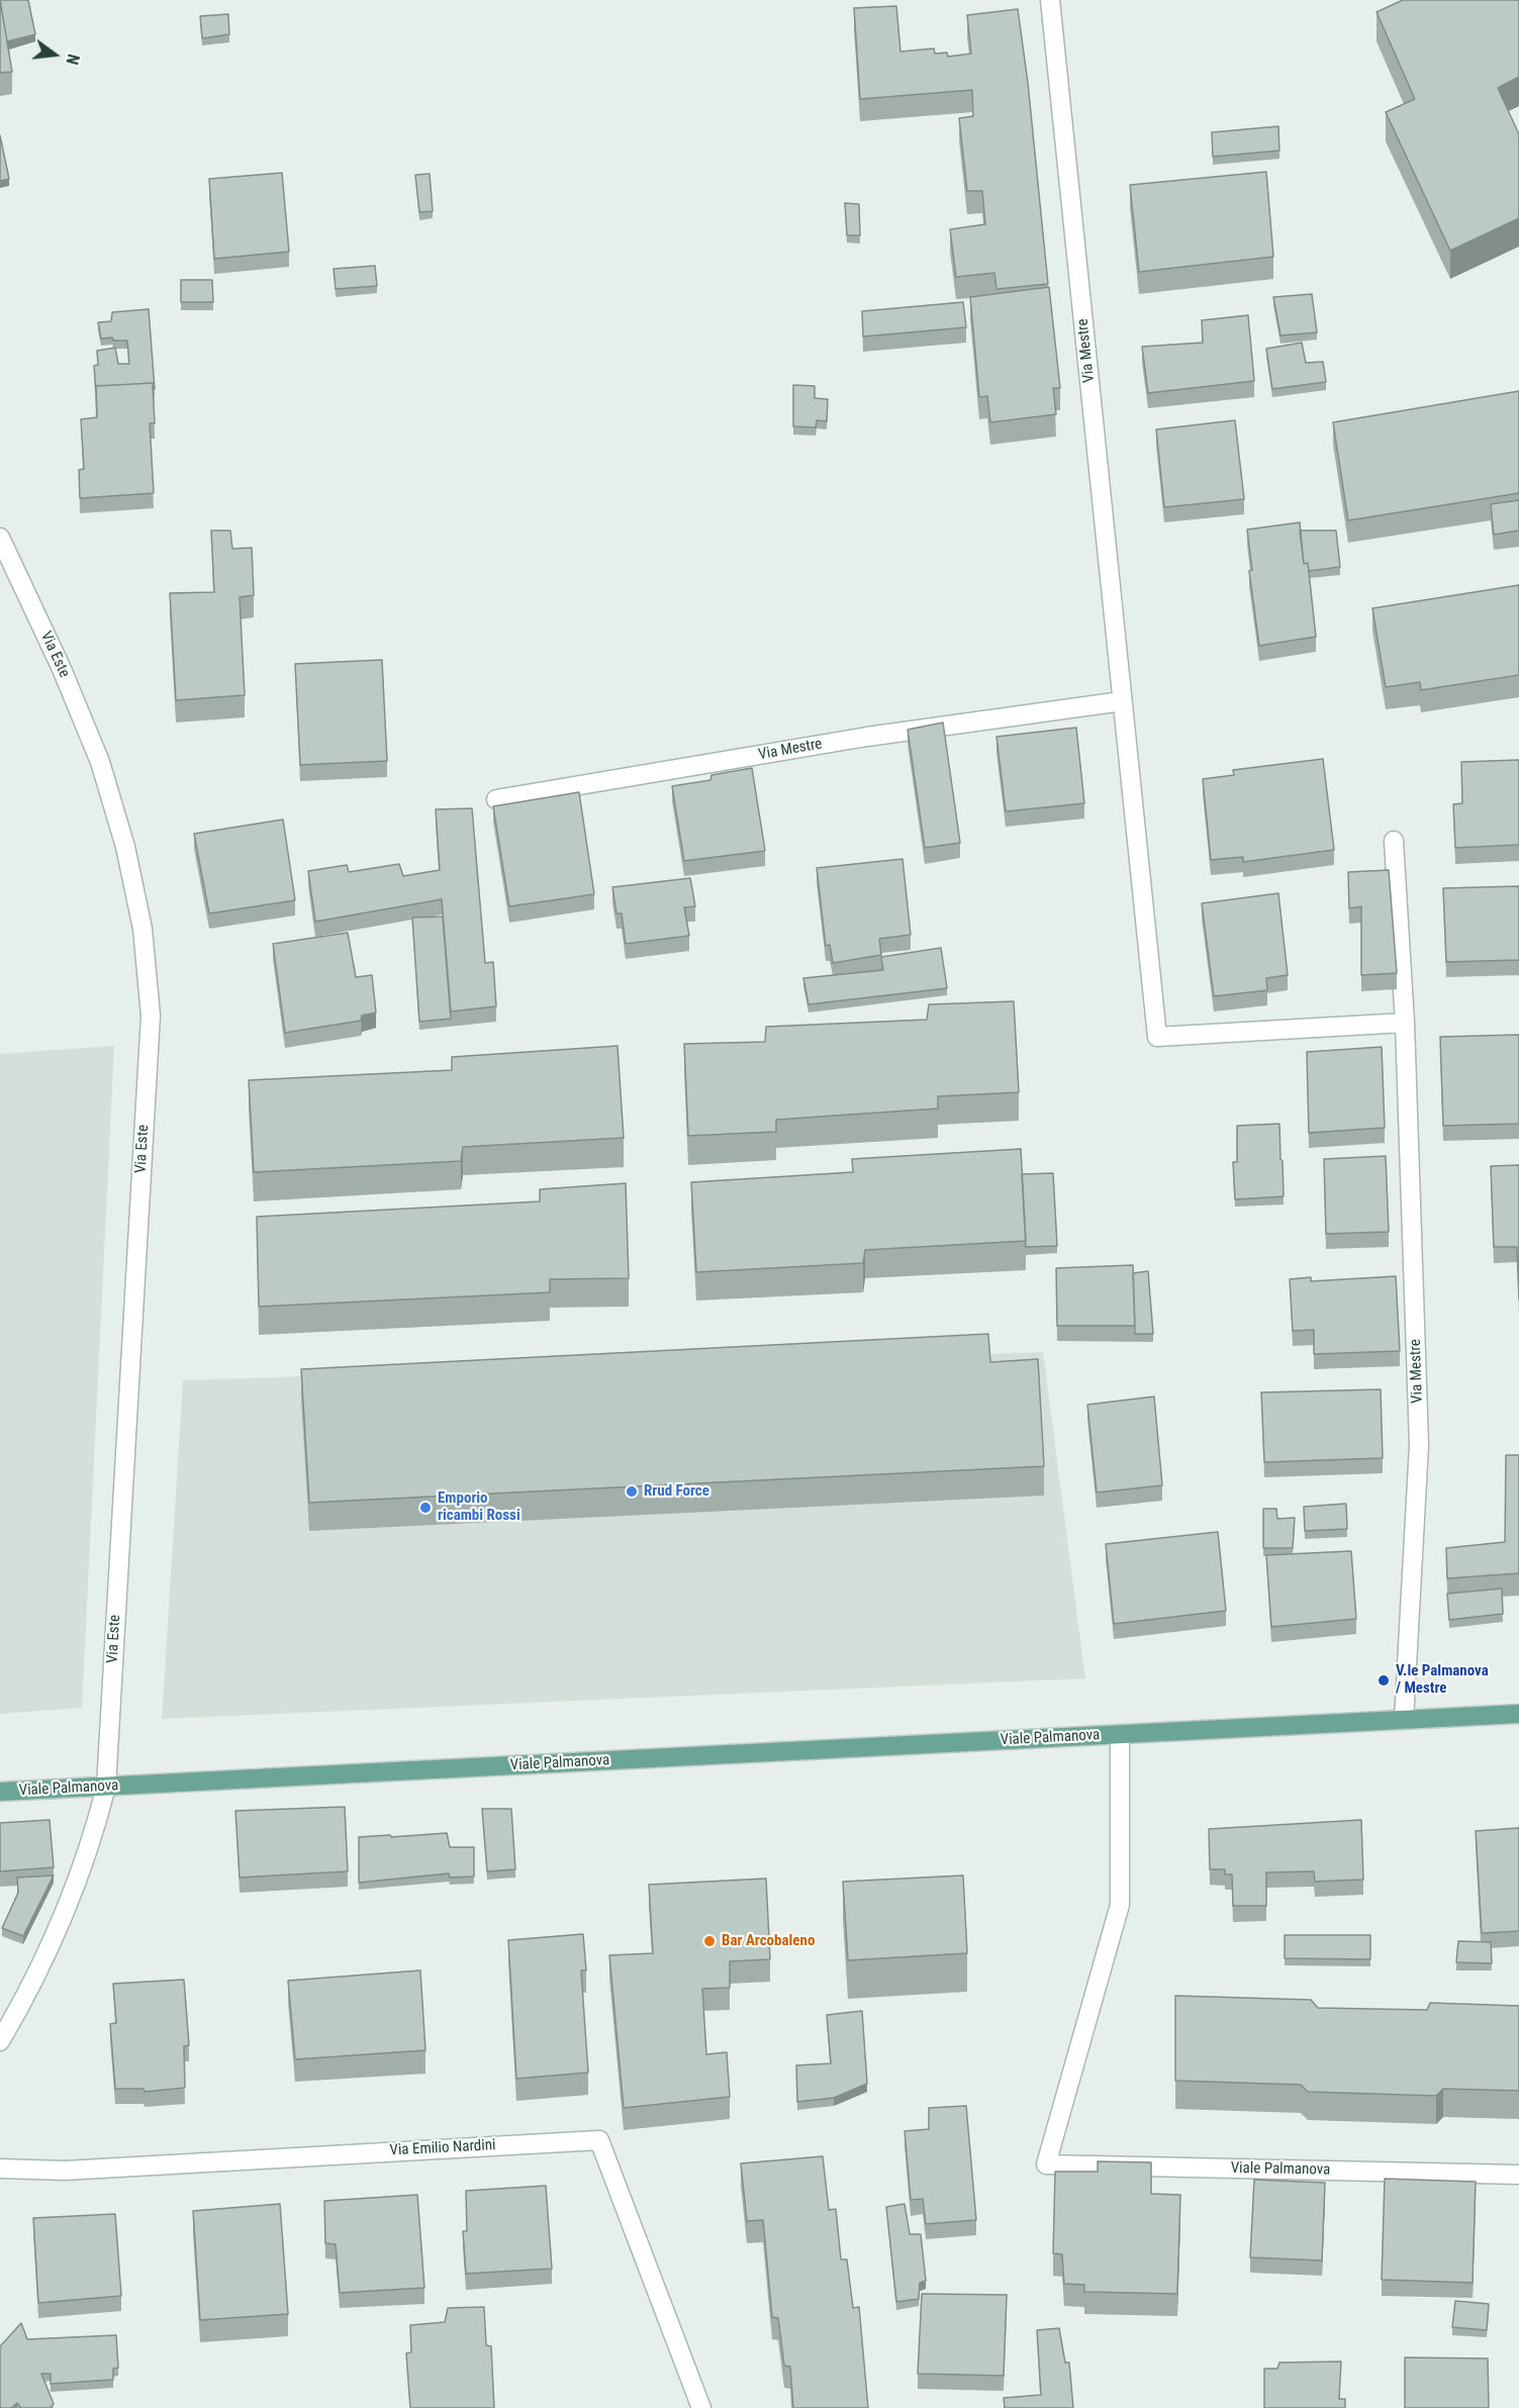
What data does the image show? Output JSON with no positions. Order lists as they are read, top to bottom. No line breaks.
{"streets":{"main road":["Viale Palmanova"],"street":["Via Mestre","Via Este","Via Emilio Nardini"]},"crossings":[["Via Mestre","Viale Palmanova"],["Via Este","Viale Palmanova"]],"places":["Rrud Force","Emporio ricambi Rossi","V.le Palmanova / Mestre","Bar Arcobaleno"],"north":"right"}
